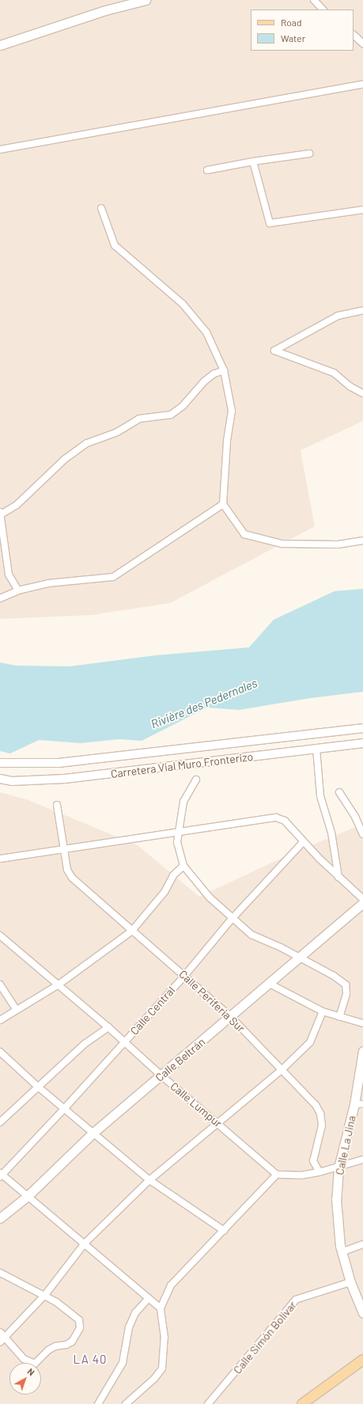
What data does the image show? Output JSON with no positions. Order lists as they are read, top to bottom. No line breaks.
{"streets":{"main road":["Calle Beltrán","Calle La Jina"],"street":["Carretera Vial Muro Fronterizo","Calle Periferia Sur","Calle Central","Calle Lumpur","Calle Simón Bolívar"]},"crossings":[["Calle Periferia Sur","Calle Central"],["Calle Periferia Sur","Calle Beltrán"],["Calle Central","Calle Lumpur"],["Calle Beltrán","Calle Lumpur"],["Calle La Jina","Calle Simón Bolívar"]],"districts":["LA 40"],"water":["Rivière des Pedernales"],"legend":["Road","Water"],"north":"top right"}
